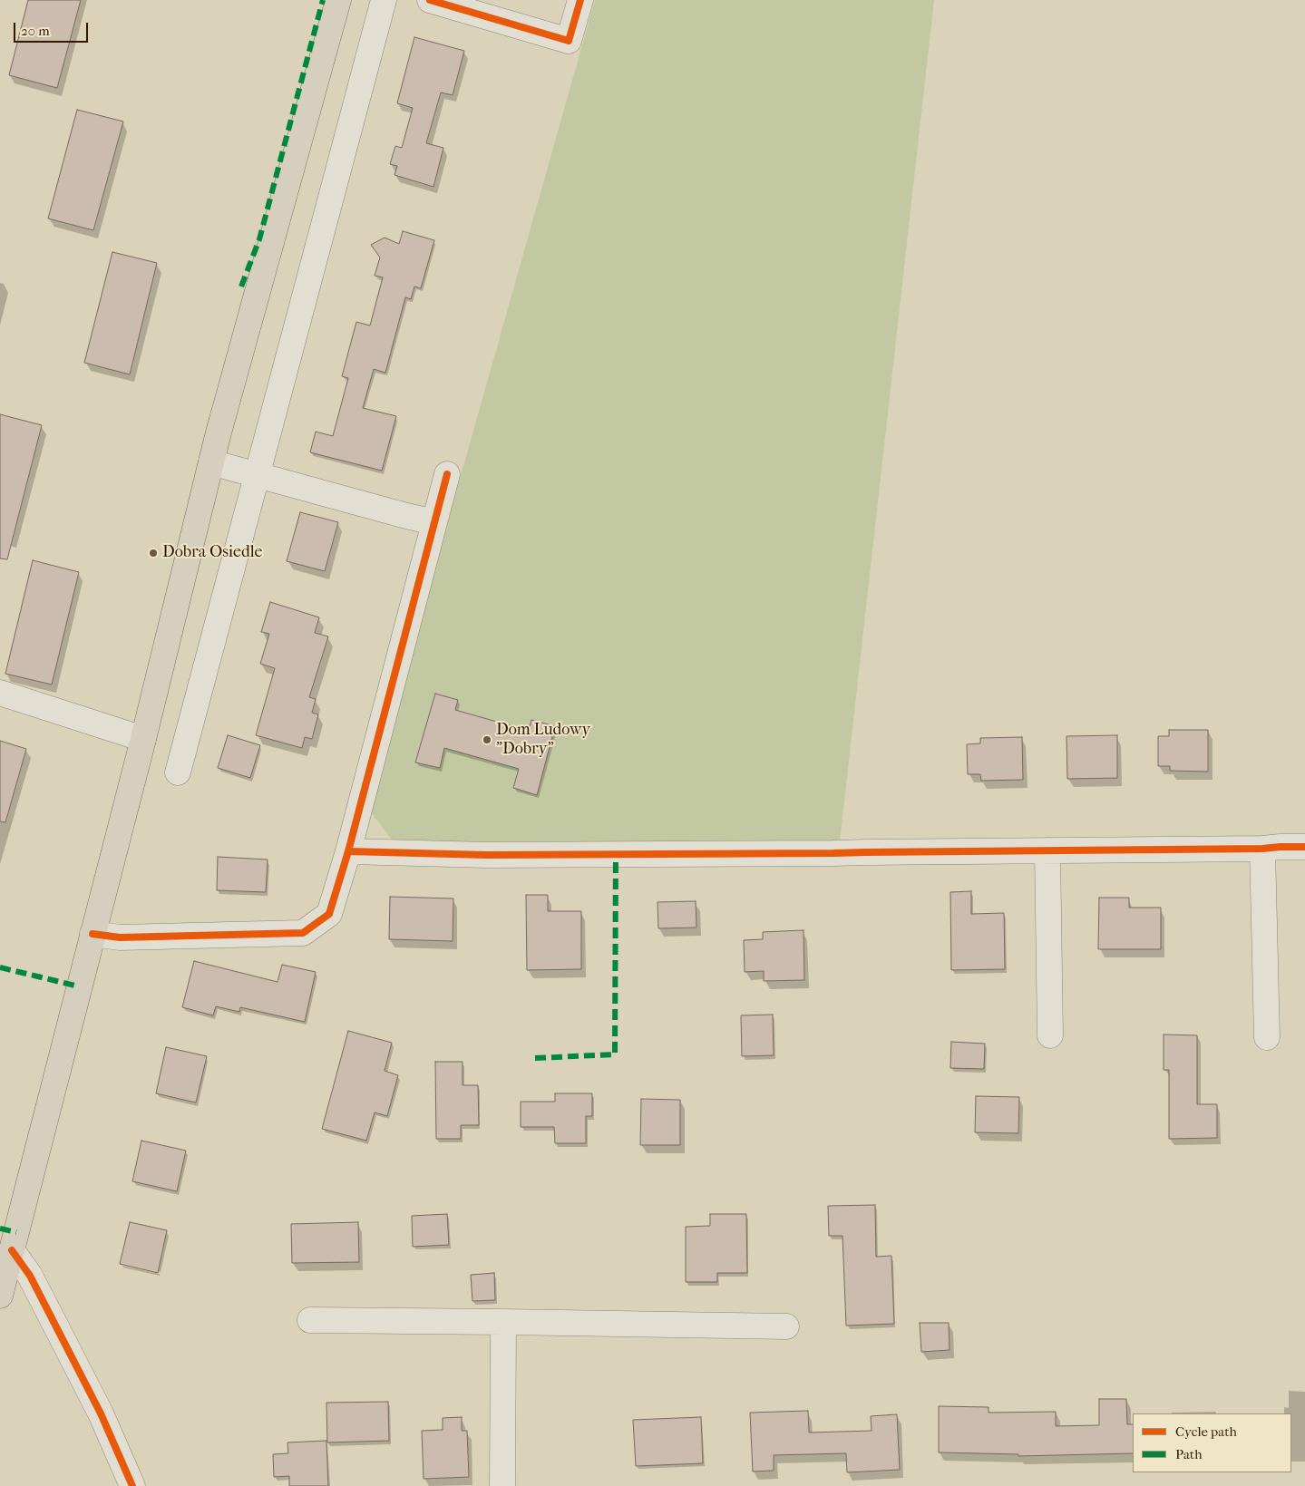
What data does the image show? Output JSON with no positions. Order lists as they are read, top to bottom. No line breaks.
{"places":["Dobra Osiedle","Dom Ludowy \"Dobry\""],"legend":["Cycle path","Path"],"scale_bar":"20 m"}
